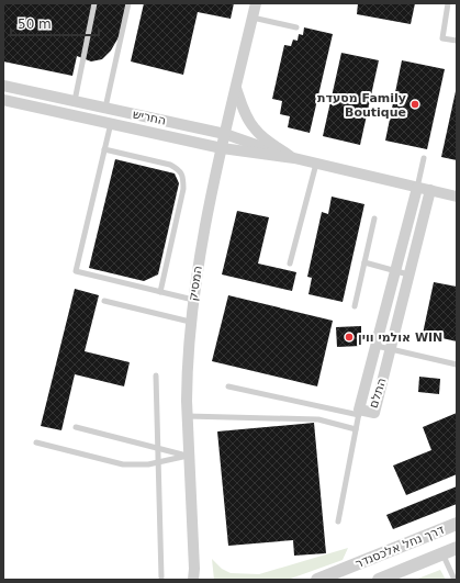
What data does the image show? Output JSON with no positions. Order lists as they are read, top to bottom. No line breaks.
{"streets":{"street":["החריש","המסיק","התלם","דרך נחל אלכסנדר"]},"crossings":[["החריש","המסיק"],["החריש","התלם"]],"places":["מסעדת Family Boutique","אולמי ווין WIN"],"scale_bar":"50 m"}
